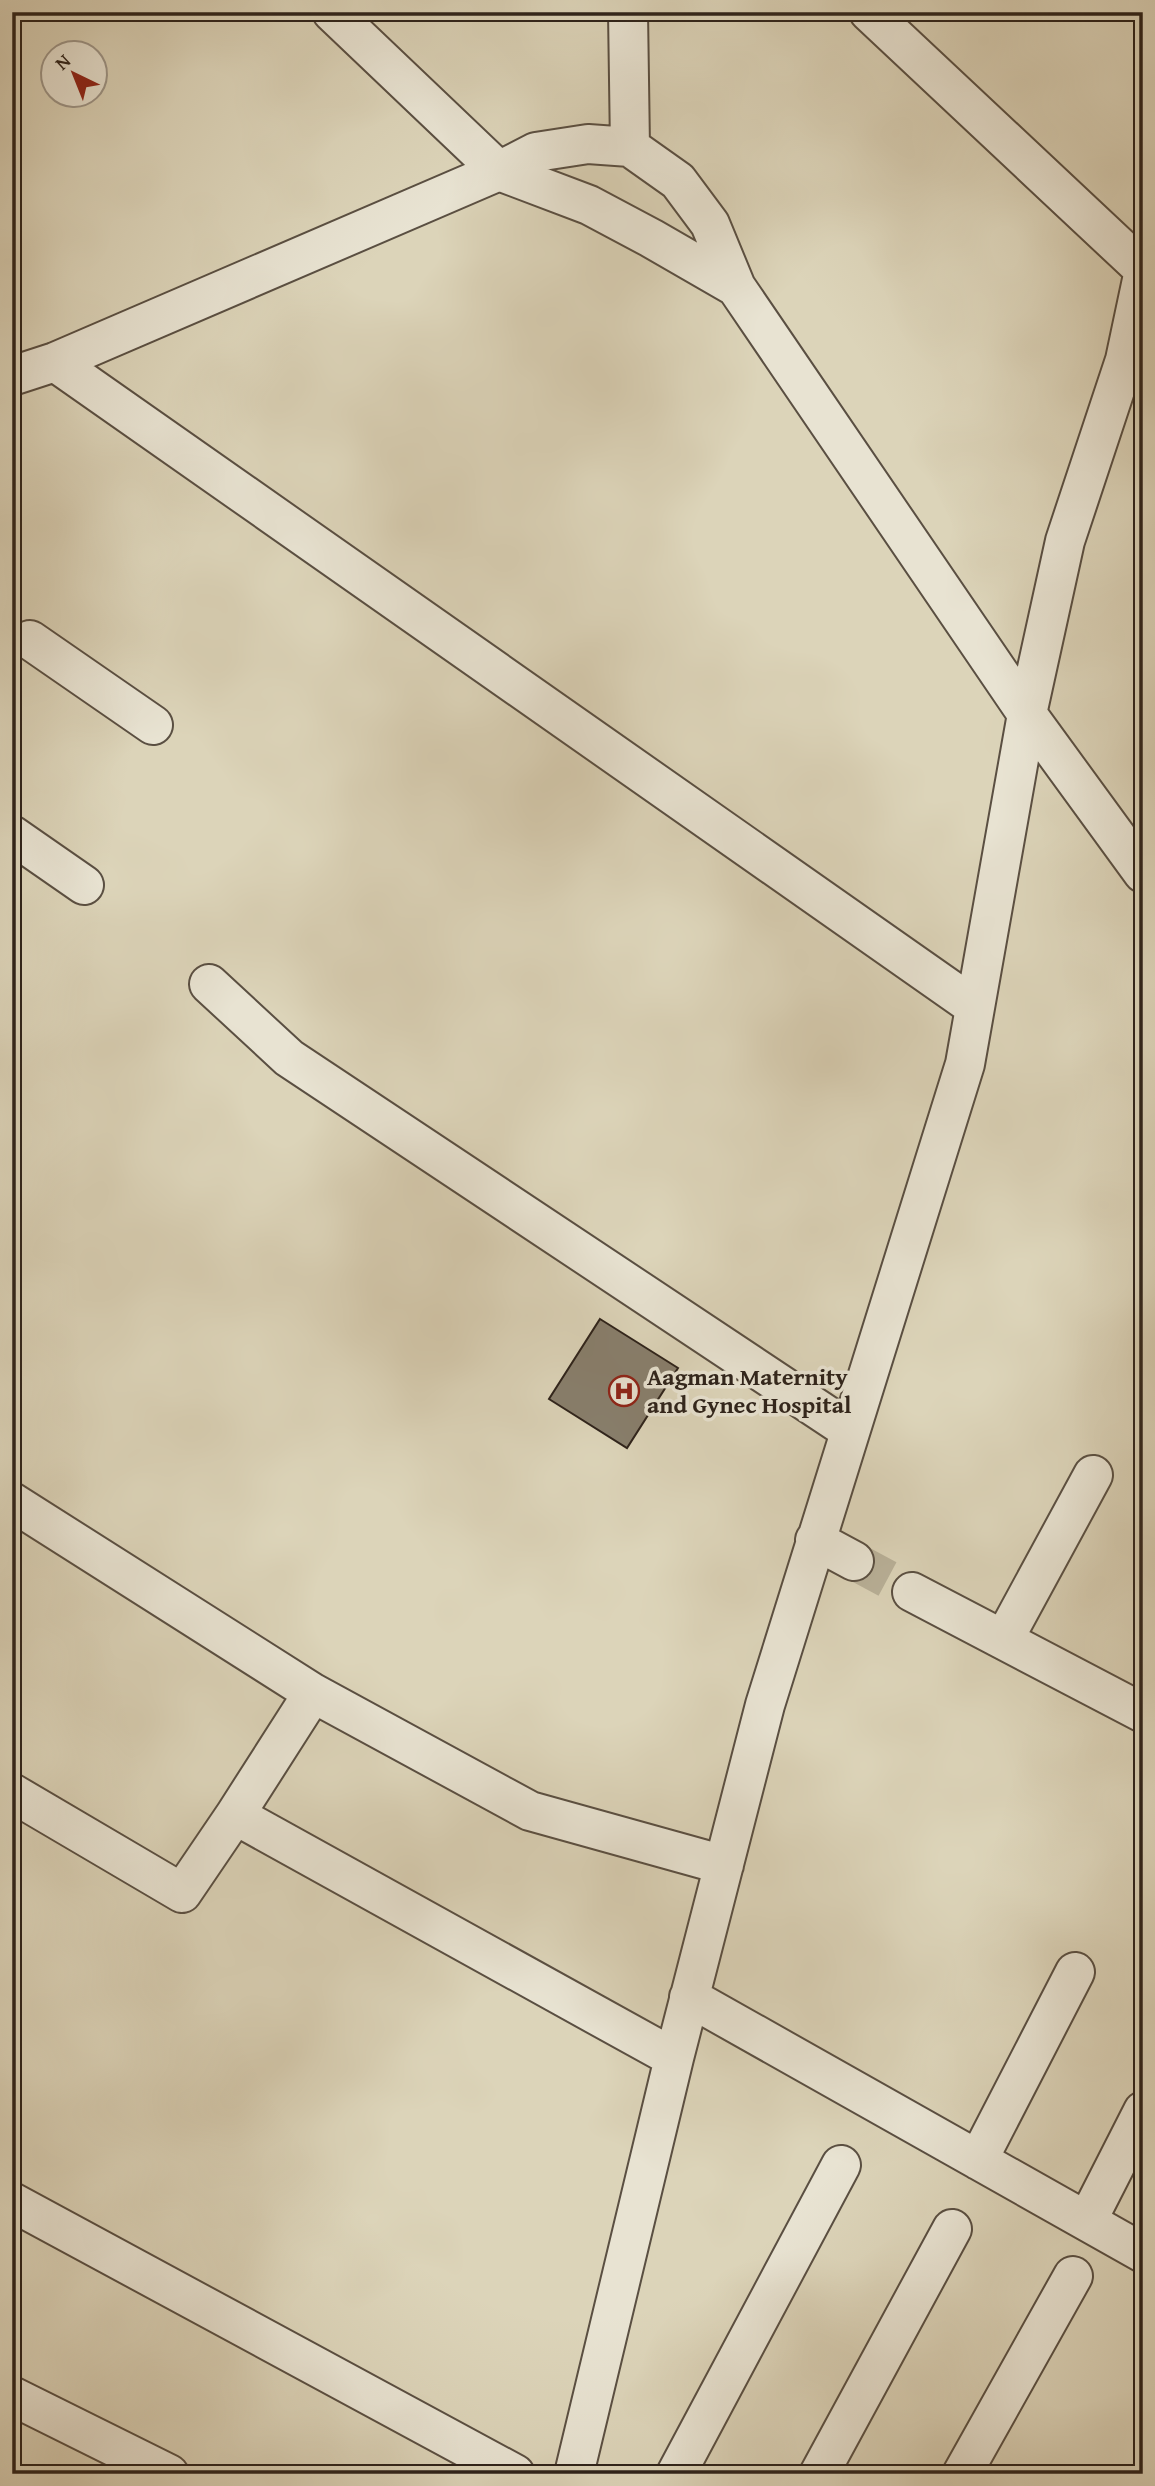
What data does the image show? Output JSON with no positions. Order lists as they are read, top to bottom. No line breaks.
{"places":{"hospital":["Aagman Maternity and Gynec Hospital"]},"north":"top left"}
